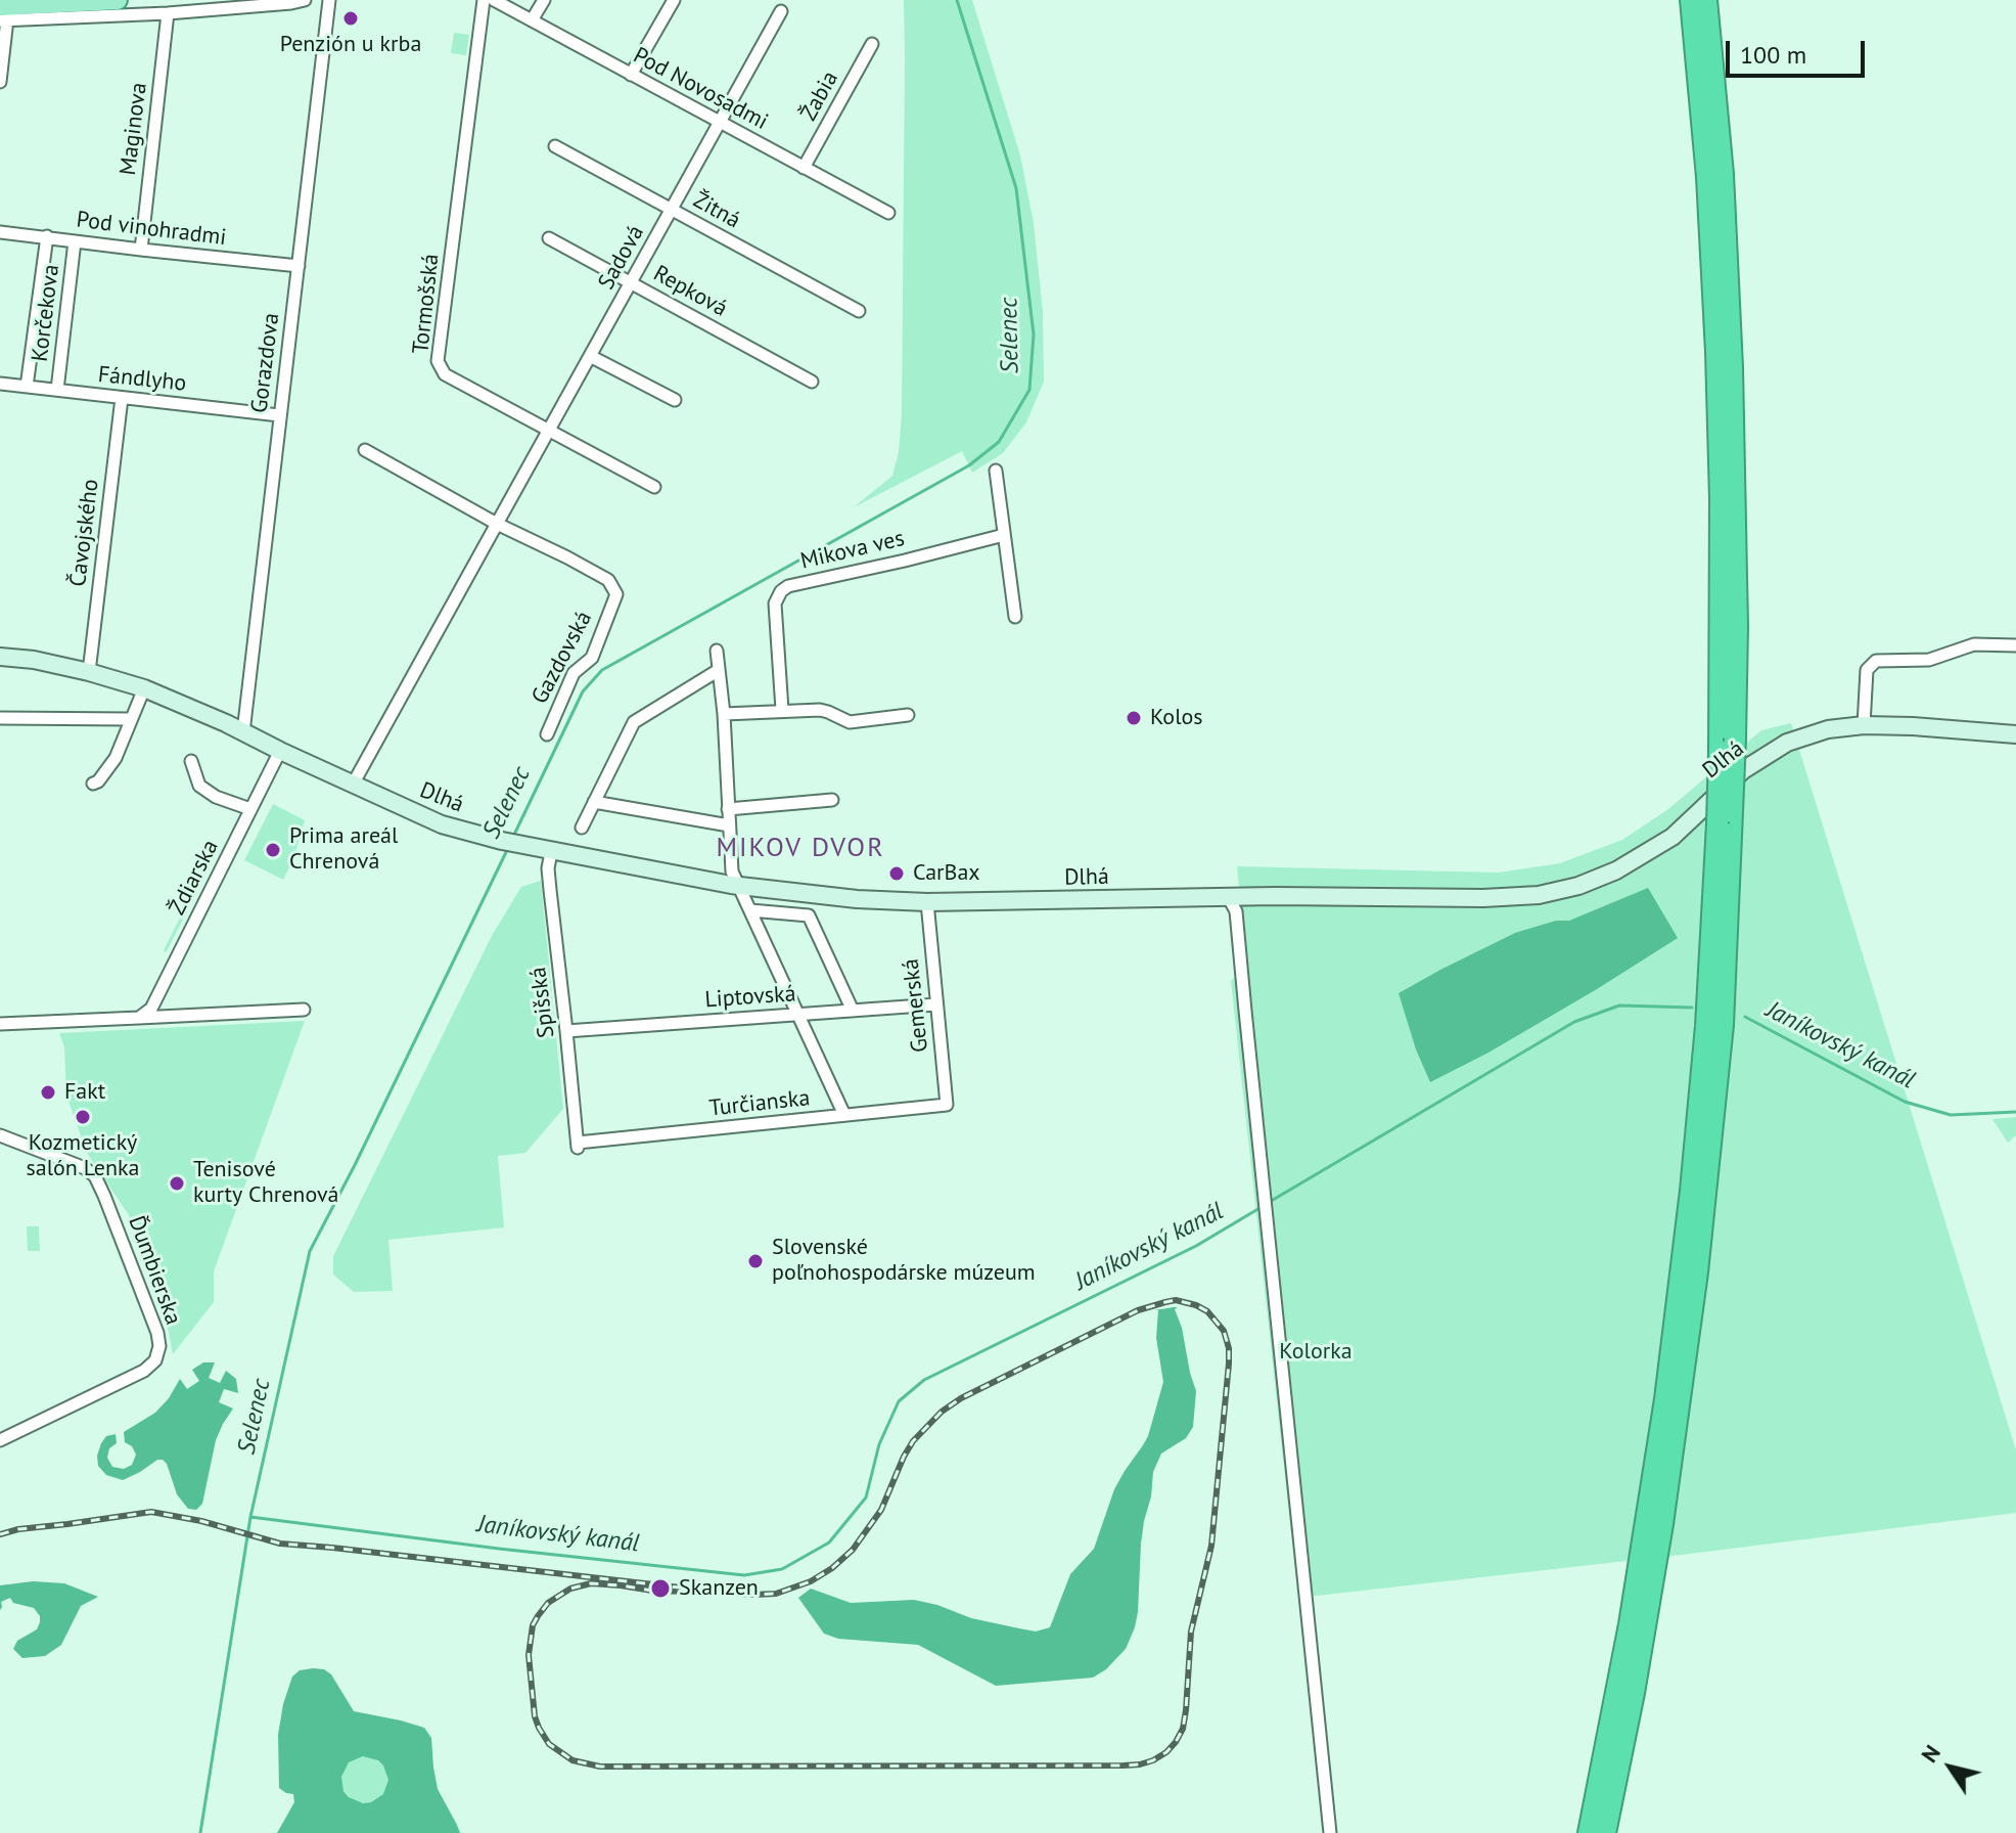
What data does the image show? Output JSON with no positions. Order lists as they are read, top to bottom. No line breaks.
{"streets":{"street":["Pod Novosadmi","Žabia","Maginova","Žitná","Pod vinohradmi","Sadová","Repková","Tormošská","Korčekova","Gorazdova","Fándlyho","Čavojského","Mikova ves","Gazdovská","Dlhá","Ždiarska","Liptovská","Spišská","Gemerská","Turčianska","Ďumbierska"]},"crossings":[["Pod Novosadmi","Žabia"],["Pod Novosadmi","Sadová"],["Maginova","Pod vinohradmi"],["Žitná","Sadová"],["Pod vinohradmi","Korčekova"],["Pod vinohradmi","Gorazdova"],["Sadová","Repková"],["Sadová","Tormošská"],["Sadová","Gazdovská"],["Sadová","Dlhá"],["Korčekova","Fándlyho"],["Gorazdova","Fándlyho"],["Gorazdova","Dlhá"],["Fándlyho","Čavojského"],["Čavojského","Dlhá"],["Dlhá","Ždiarska"],["Dlhá","Spišská"],["Dlhá","Gemerská"],["Liptovská","Spišská"],["Liptovská","Gemerská"],["Spišská","Turčianska"],["Gemerská","Turčianska"]],"districts":["MIKOV DVOR"],"water":["Selenec","Janíkovský kanál"],"parks":["Kolorka"],"places":["Penzión u krba","Kolos","Prima areál Chrenová","CarBax","Fakt","Kozmetický salón Lenka","Tenisové kurty Chrenová","Slovenské poľnohospodárske múzeum","Skanzen"],"scale_bar":"100 m","north":"top left"}
